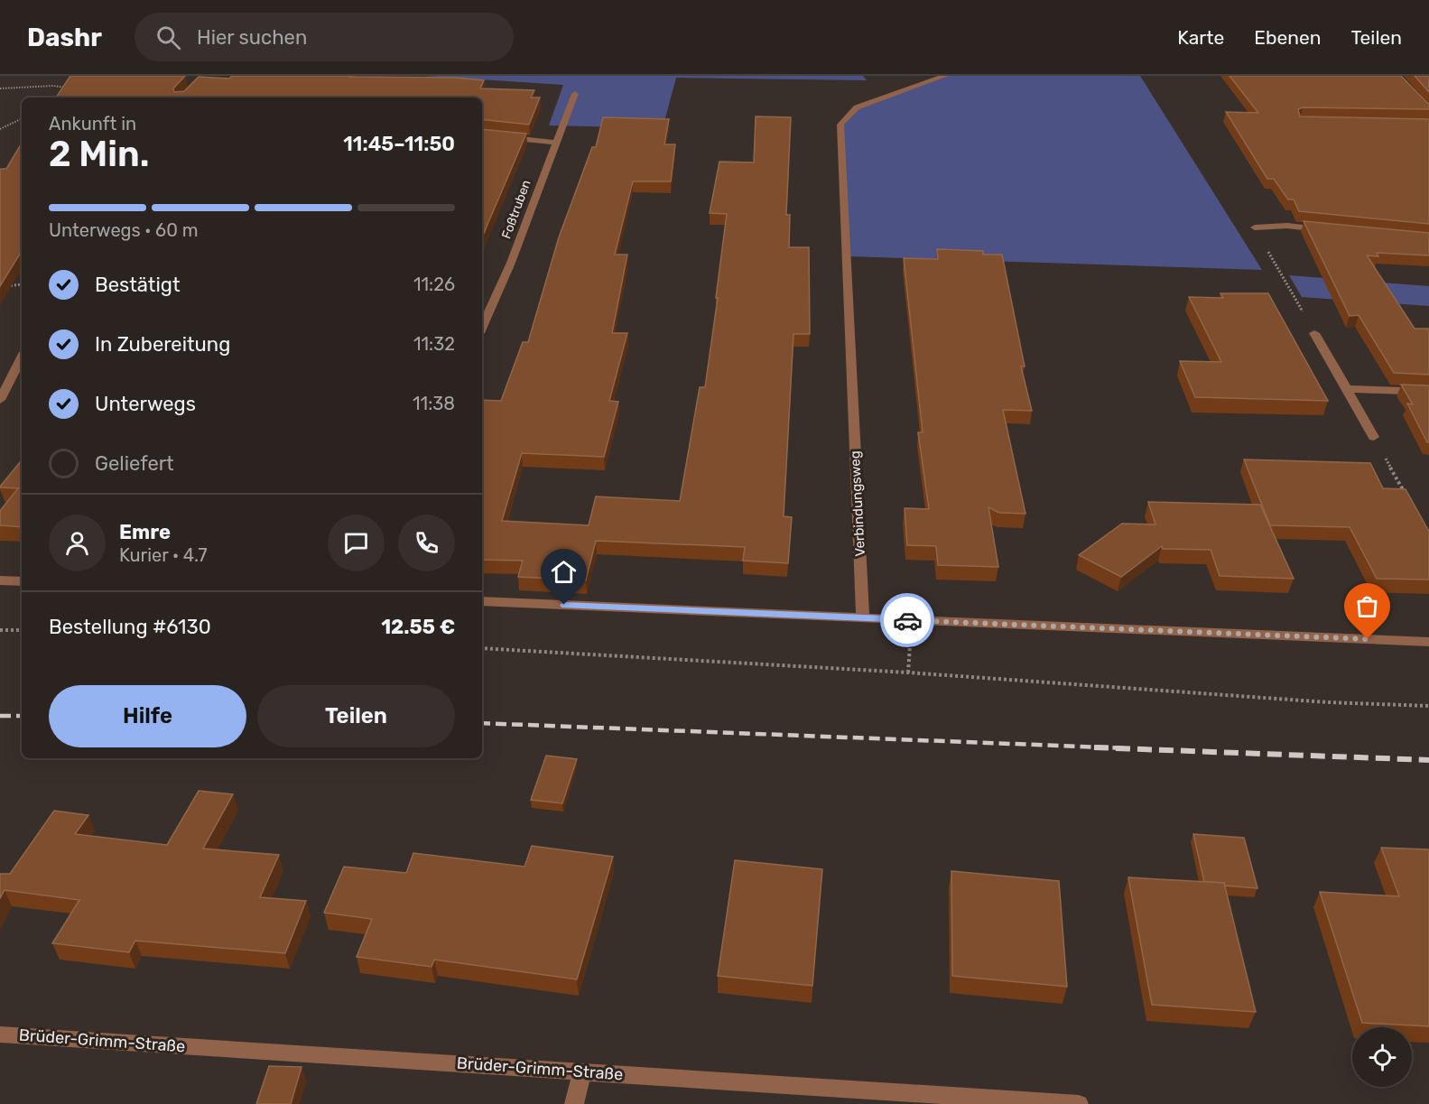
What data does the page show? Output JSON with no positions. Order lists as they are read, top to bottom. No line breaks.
{"streets":{"street":["Foßtruben","Verbindungsweg","Brüder-Grimm-Straße"]},"page":{"header":"Dashr","search":"Hier suchen","nav":["Karte","Ebenen","Teilen"],"heading":["2 Min.","Ankunft in","11:45–11:50"],"panel":["Emre","Kurier · 4.7","Bestellung #6130","12.55 €"],"bar":"Unterwegs · 60 m","list":[["Bestätigt","11:26"],["In Zubereitung","11:32"],["Unterwegs","11:38"],"Geliefert"],"buttons":["Hilfe","Teilen"]}}
